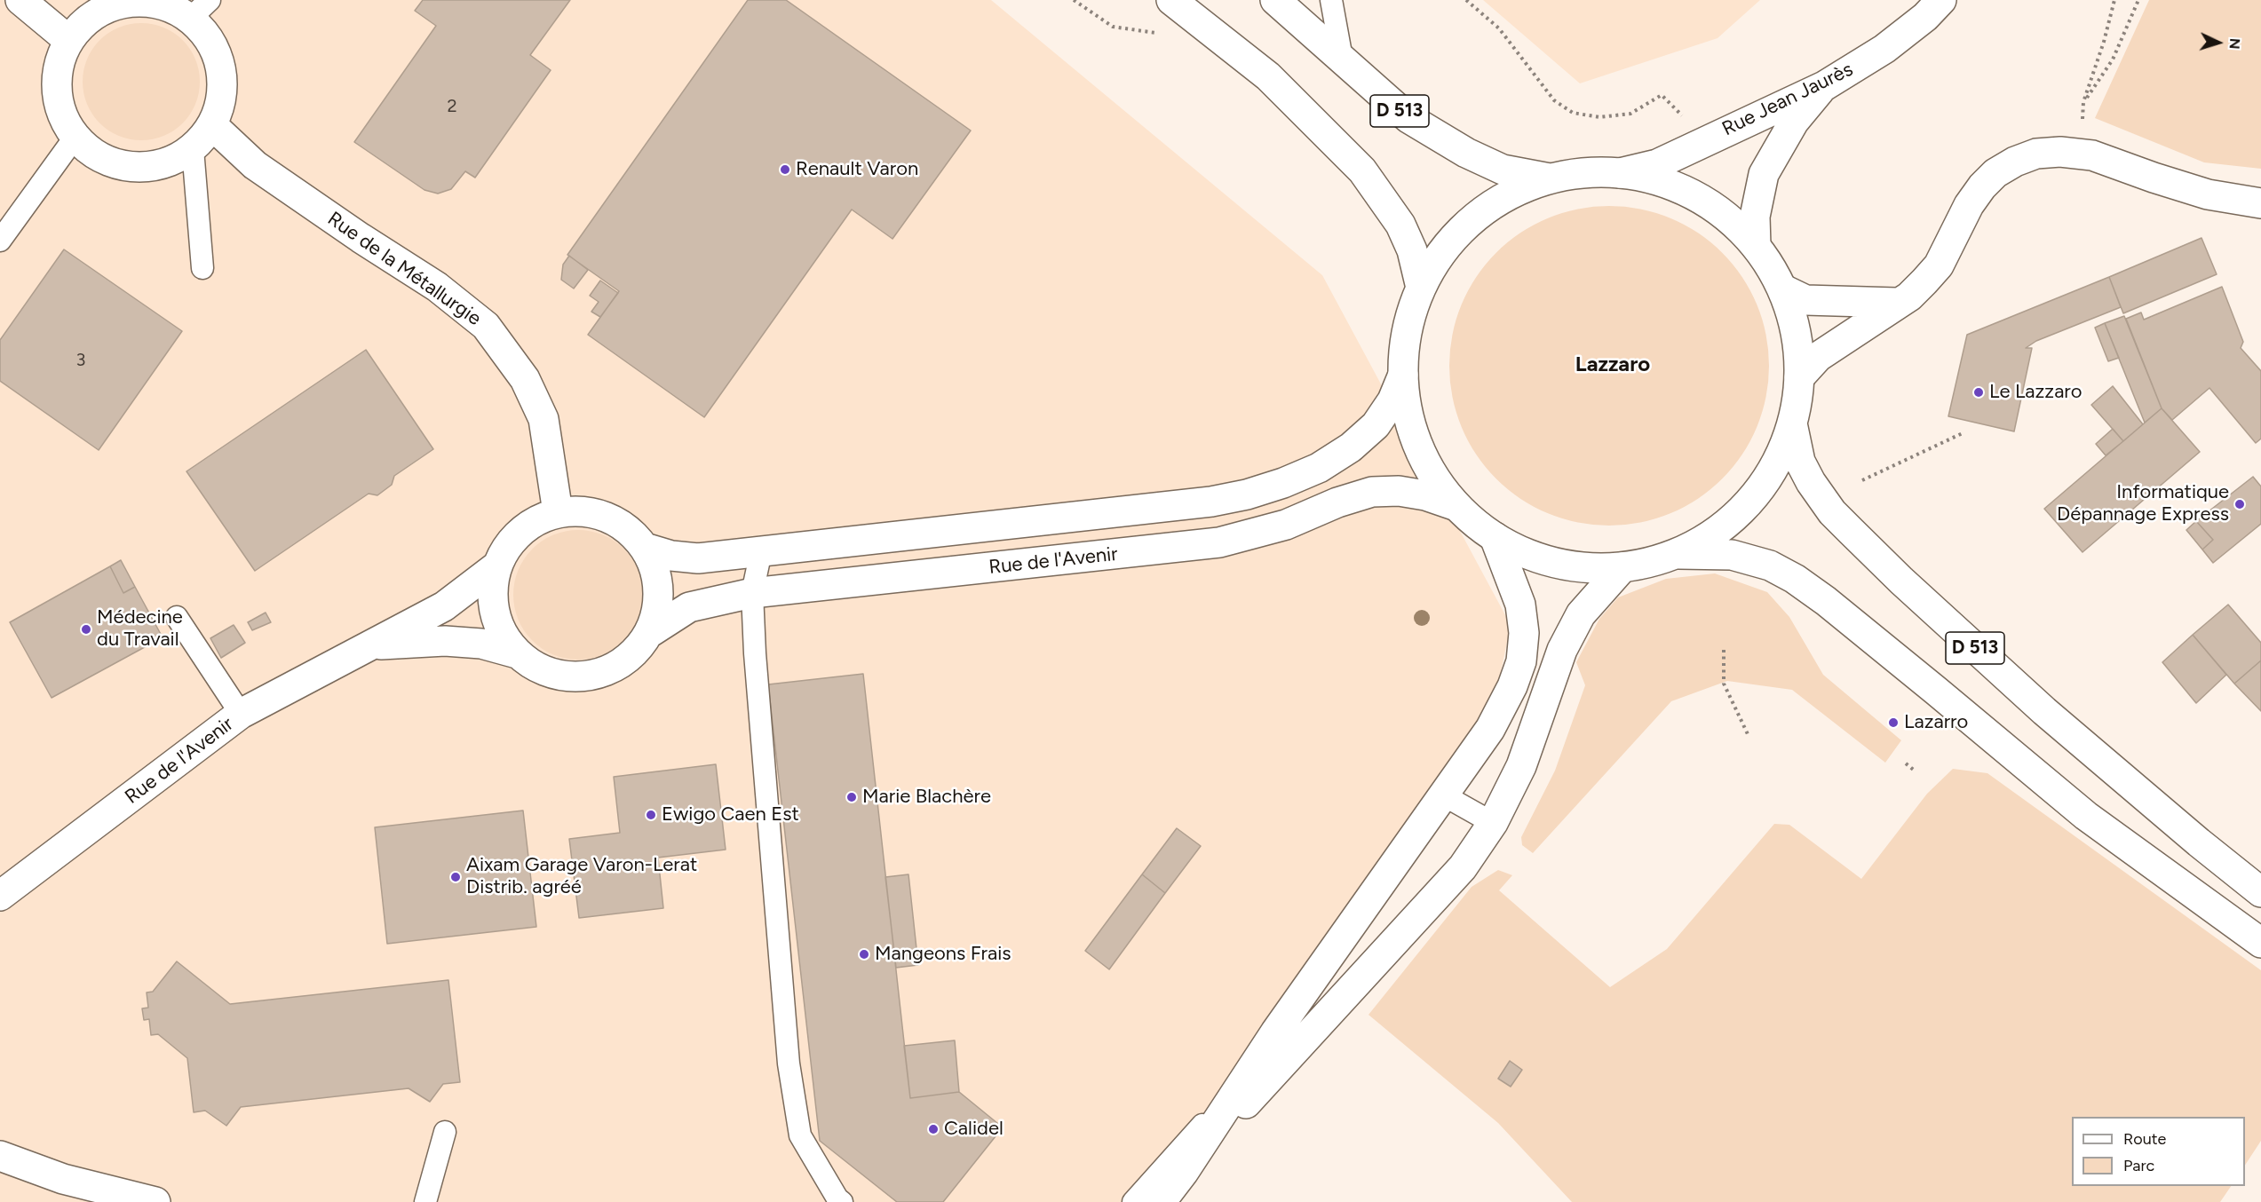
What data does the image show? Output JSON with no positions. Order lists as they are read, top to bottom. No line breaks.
{"streets":{"main road":["Rue Jean Jaurès","D 513","Rue de la Métallurgie","Rue de l'Avenir"]},"crossings":[["Rue de la Métallurgie","Rue de l'Avenir"]],"districts":["Lazzaro"],"places":["Renault Varon","Le Lazzaro","Informatique Dépannage Express","Médecine du Travail","Lazarro","Marie Blachère","Ewigo Caen Est","Aixam Garage Varon-Lerat Distrib. agréé","Mangeons Frais","Calidel"],"house_numbers":["2","3"],"legend":["Route","Parc"],"north":"right"}
